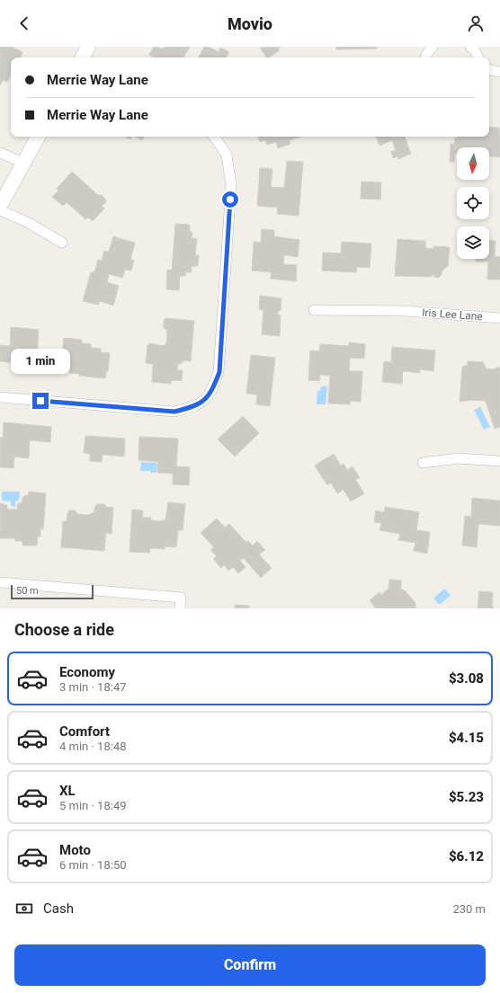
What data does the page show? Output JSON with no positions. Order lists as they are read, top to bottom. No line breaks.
{"streets":{"street":["Iris Lee Lane"]},"scale_bar":"50 m","north":"bottom","page":{"header":"Movio","banner":["Merrie Way Lane","Merrie Way Lane"],"bubble":"1 min","scale":"50 m","heading":"Choose a ride","list":[{"name":"Economy","note":"3 min · 18:47","value":"$3.08"},{"name":"Comfort","note":"4 min · 18:48","value":"$4.15"},{"name":"XL","note":"5 min · 18:49","value":"$5.23"},{"name":"Moto","note":"6 min · 18:50","value":"$6.12"}],"pay":["Cash","230 m"],"buttons":"Confirm"}}
